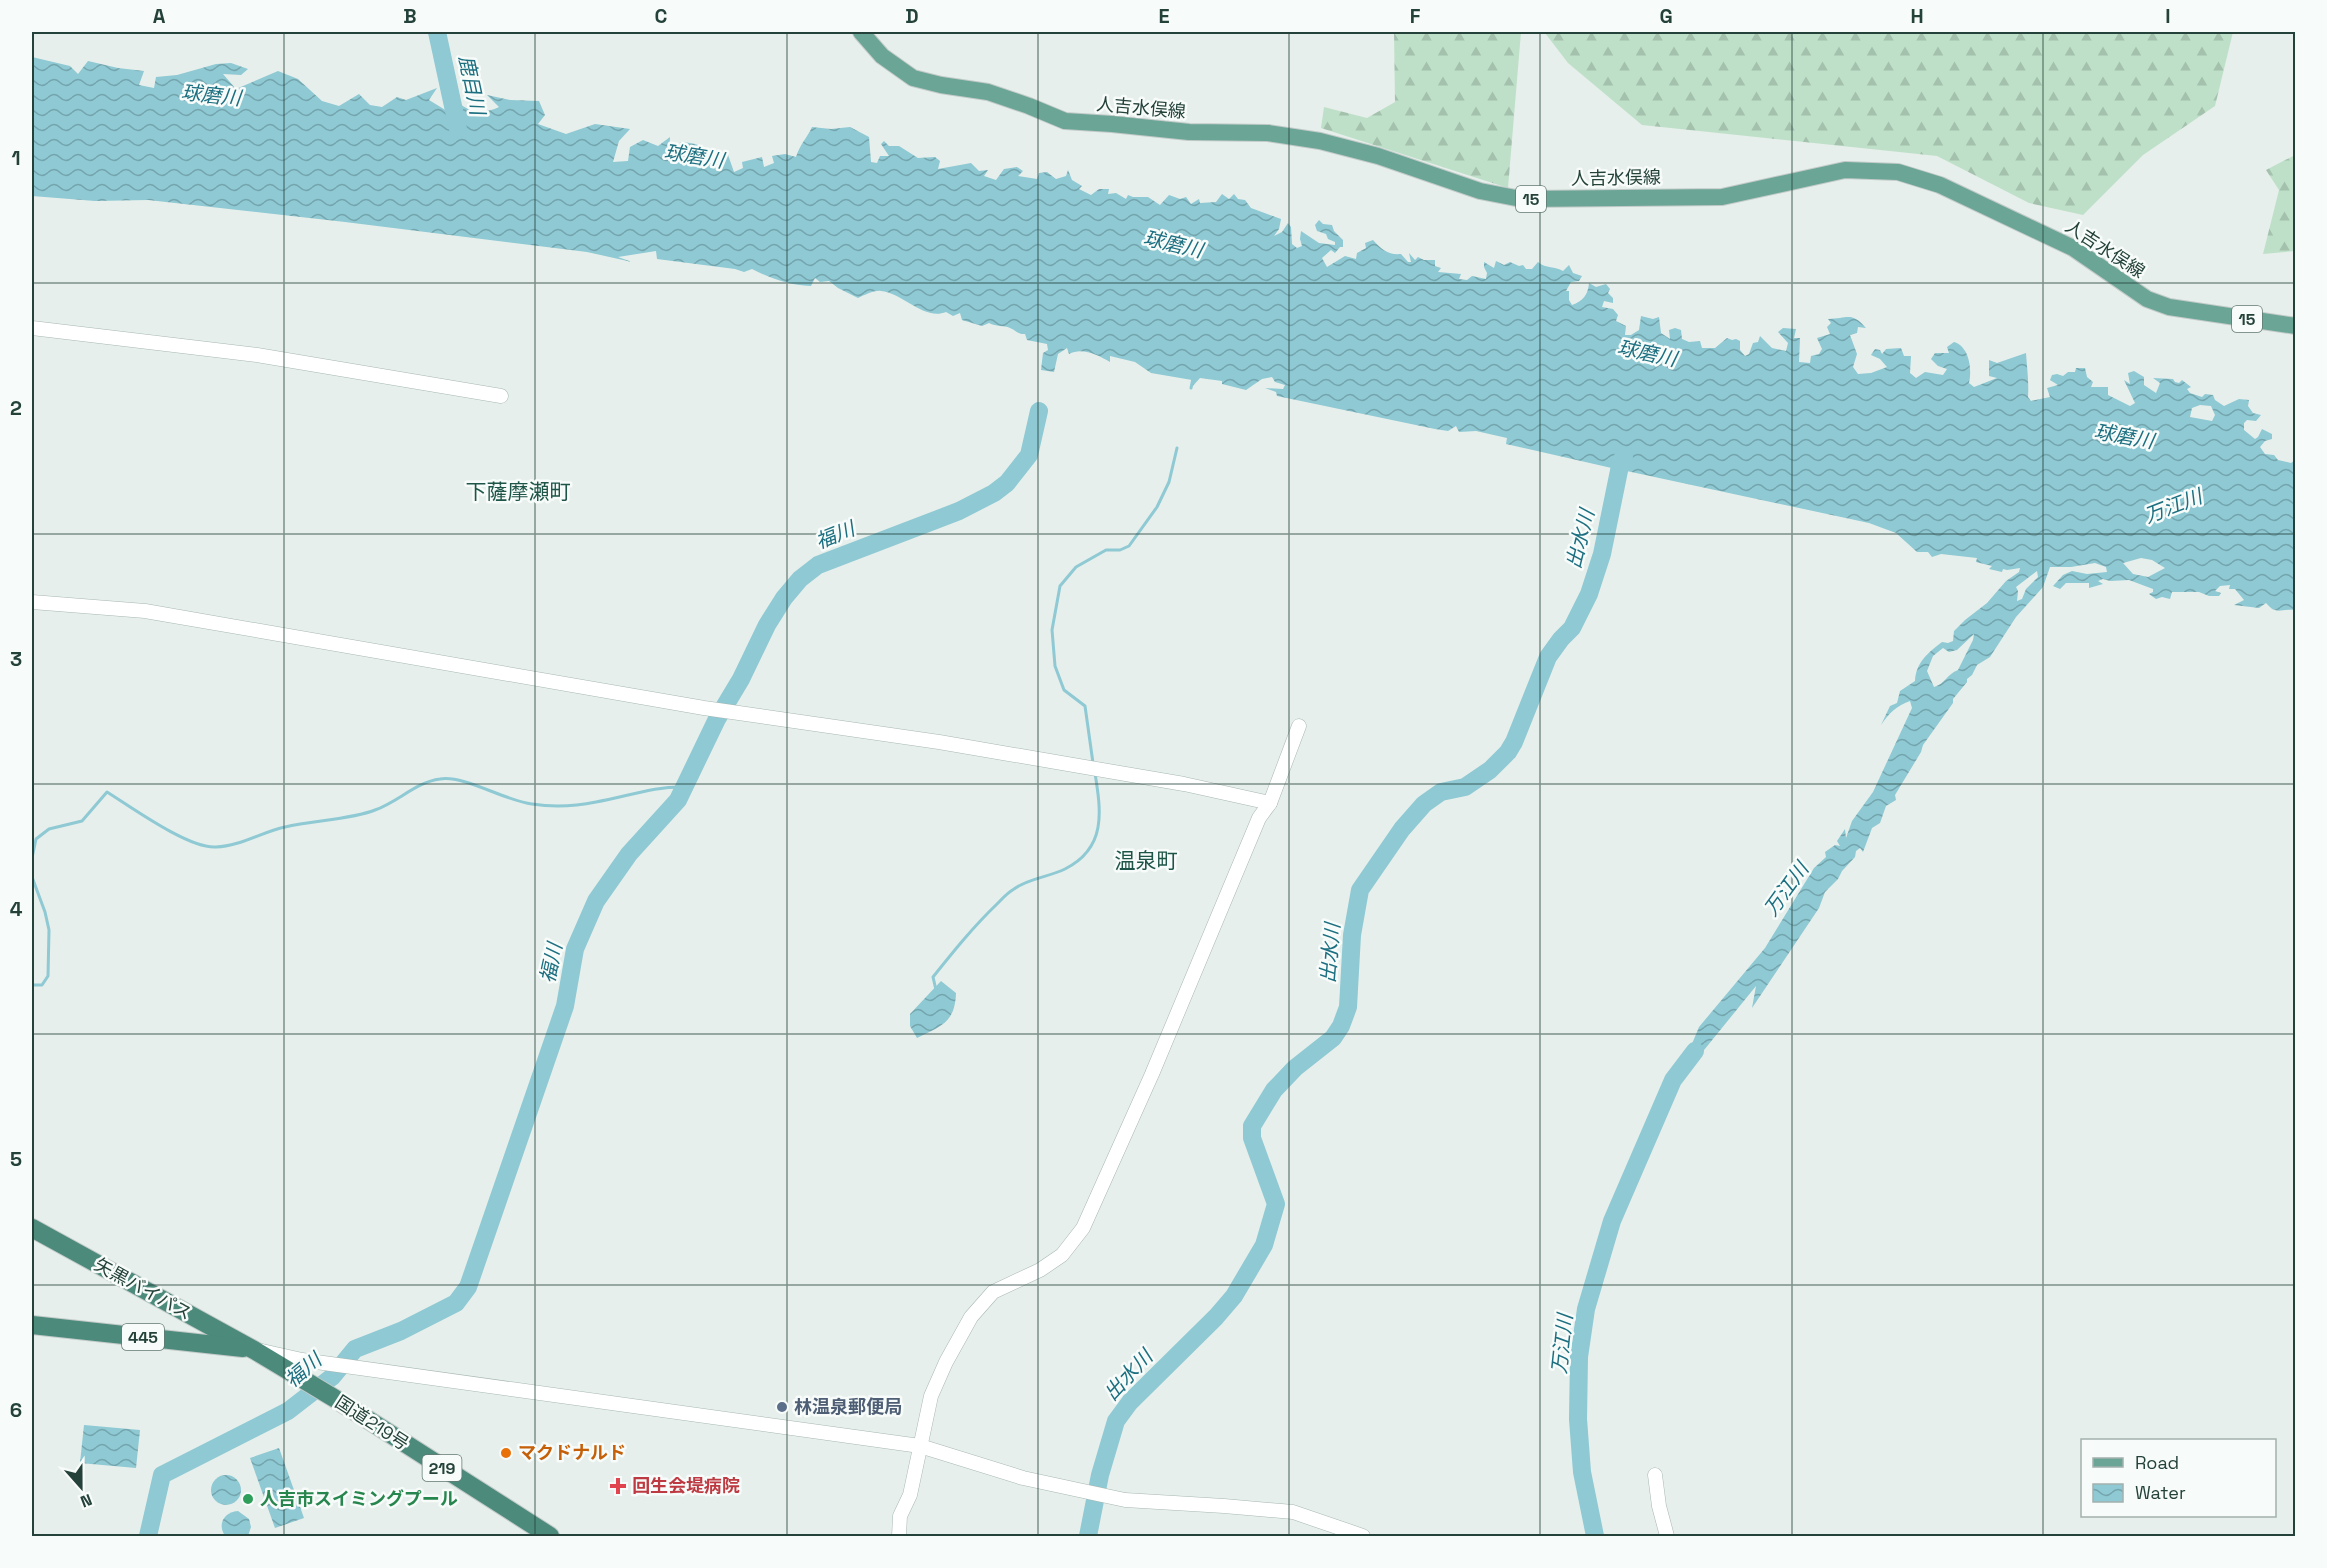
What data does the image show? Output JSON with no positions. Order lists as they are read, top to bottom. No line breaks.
{"streets":{"highway":["矢黒バイパス","445","国道219号","219"],"main road":["人吉水俣線","15"]},"crossings":[["矢黒バイパス","445"],["矢黒バイパス","国道219号"],["445","国道219号"]],"districts":["下薩摩瀬町","温泉町"],"water":["鹿目川","球磨川","万江川","福川","出水川"],"places":{"other":["林温泉郵便局","マクドナルド","人吉市スイミングプール"],"health":["回生会堤病院"]},"legend":["Road","Water"],"north":"bottom","grid":{"columns":["A","B","C","D","E","F","G","H","I"],"rows":["1","2","3","4","5","6"]}}
